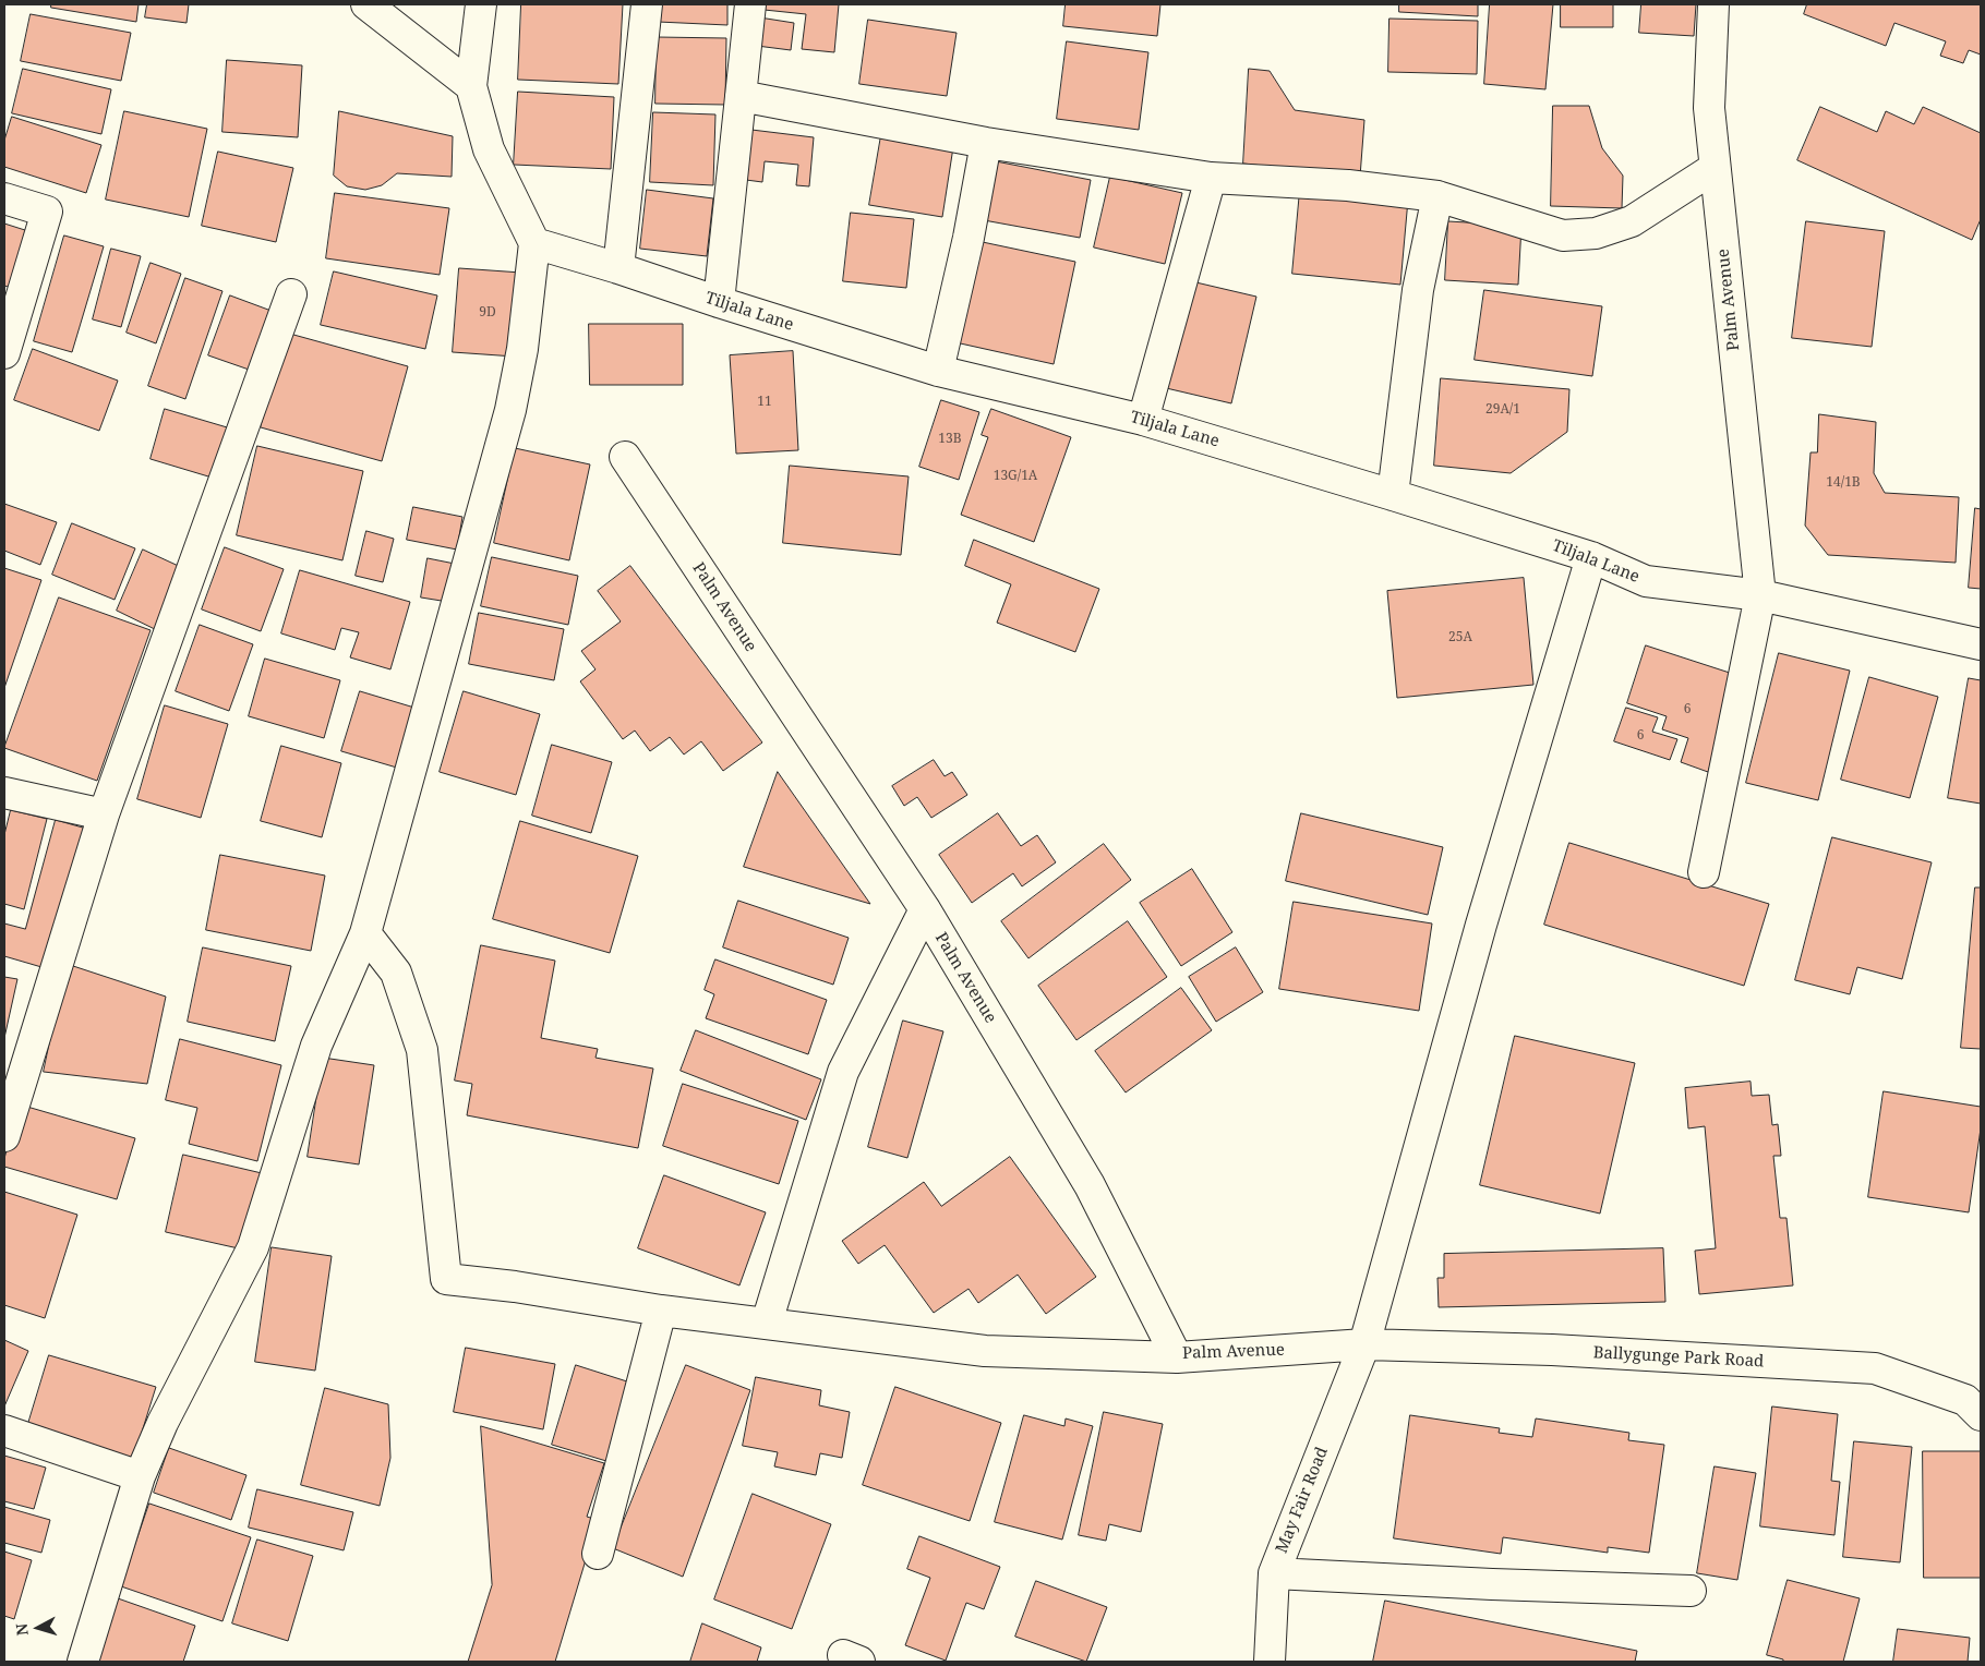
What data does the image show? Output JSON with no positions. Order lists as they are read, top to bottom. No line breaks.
{"streets":{"street":["Palm Avenue","Tiljala Lane","Ballygunge Park Road","May Fair Road"]},"crossings":[["Palm Avenue","Tiljala Lane"],["Palm Avenue","Ballygunge Park Road"],["Palm Avenue","May Fair Road"],["Tiljala Lane","May Fair Road"],["Ballygunge Park Road","May Fair Road"]],"house_numbers":["9D","11","29A/1","13B","13G/1A","14/1B","25A","6","6"],"north":"left"}
